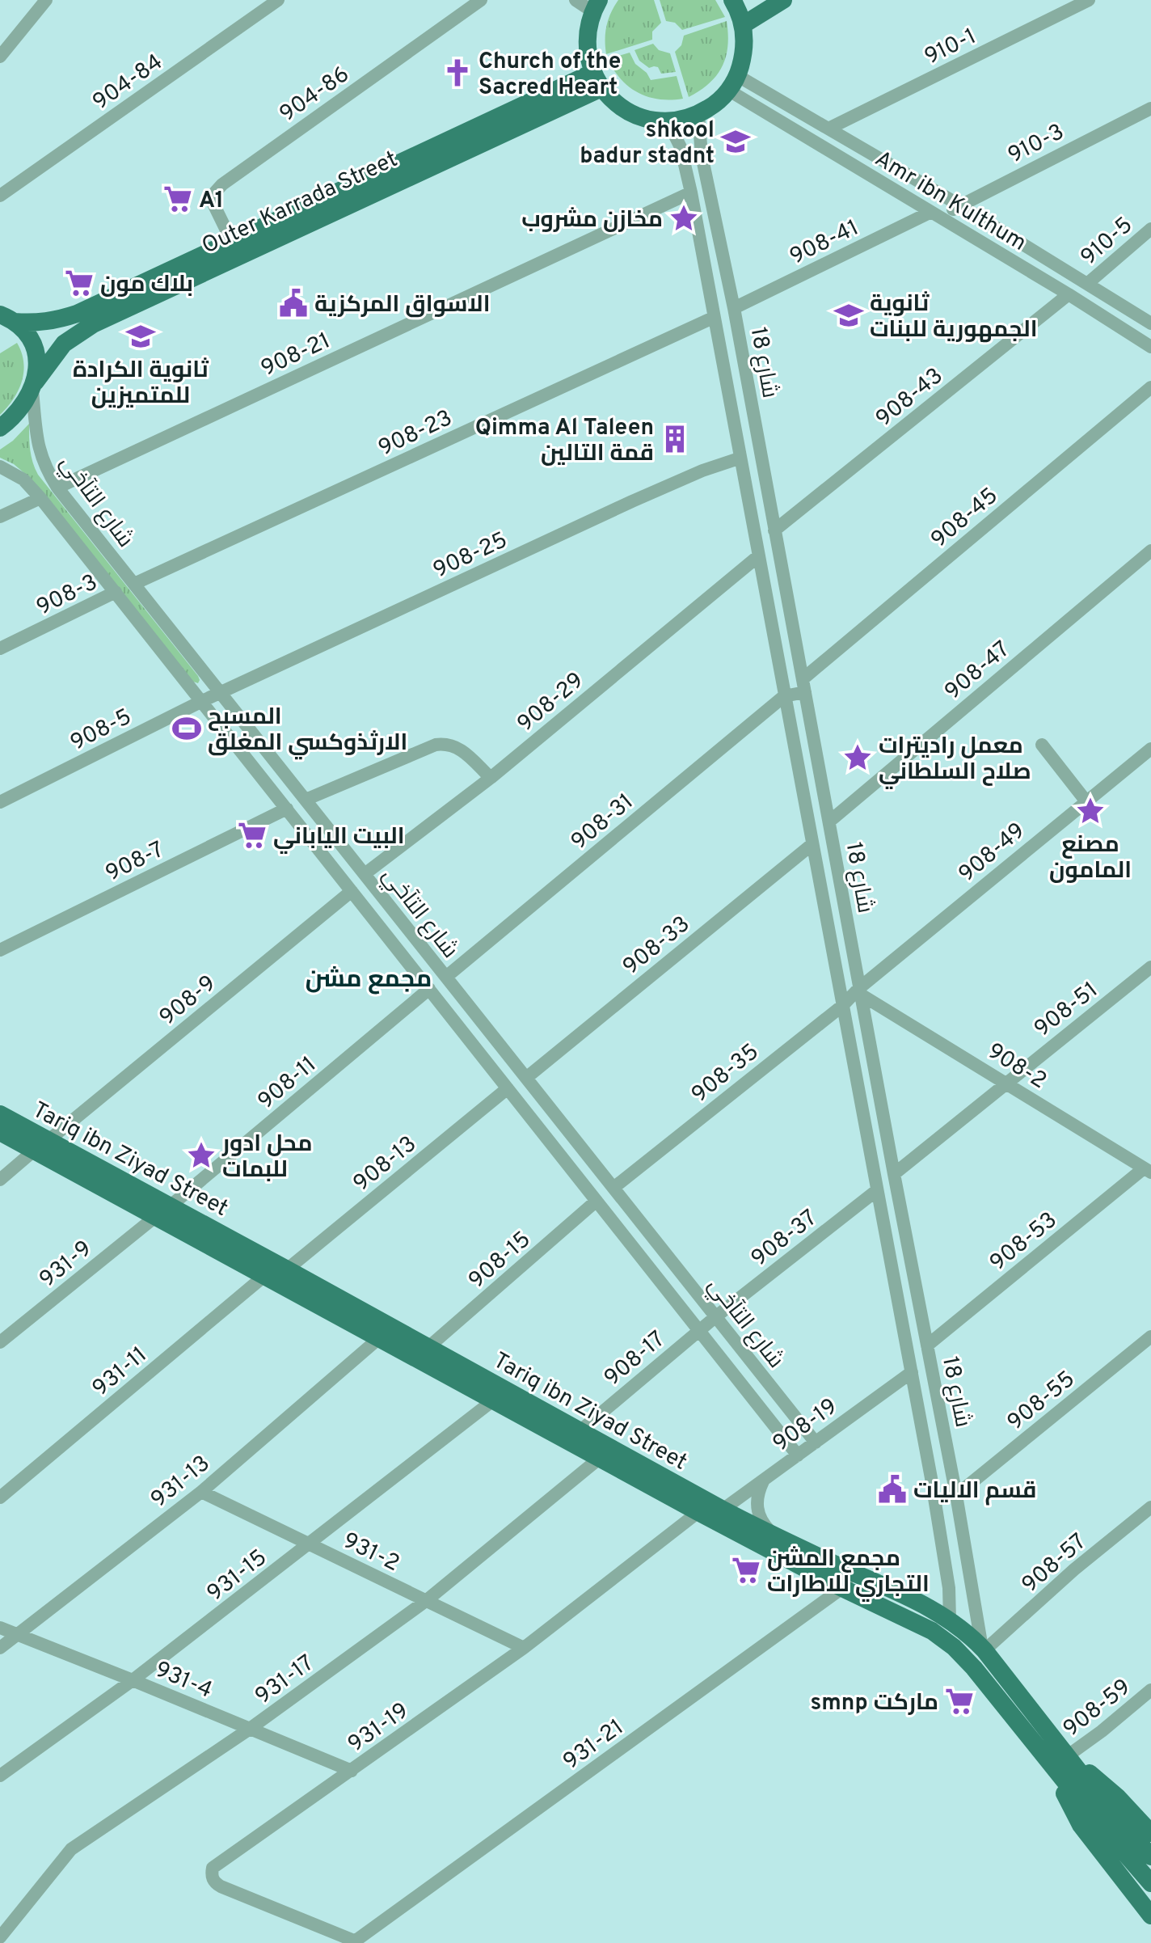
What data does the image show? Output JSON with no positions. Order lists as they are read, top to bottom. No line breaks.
{"streets":{"main road":["Outer Karrada Street","Tariq ibn Ziyad Street"],"street":["910-1","904-84","904-86","910-3","Amr ibn Kulthum","910-5","908-41","908-21","شارع 18","908-43","908-23","شارع التآخي","908-45","908-25","908-3","908-47","908-29","908-5","908-31","908-49","908-7","908-33","908-9","908-51","908-2","908-35","908-11","908-13","908-37","908-53","908-15","931-9","908-17","931-11","908-55","908-19","931-13","931-2","908-57","931-15","931-4","931-17","908-59","931-19","931-21"]},"crossings":[["910-1","Amr ibn Kulthum"],["904-86","Outer Karrada Street"],["910-3","Amr ibn Kulthum"],["910-3","908-41"],["Amr ibn Kulthum","910-5"],["Amr ibn Kulthum","908-41"],["Amr ibn Kulthum","908-43"],["Outer Karrada Street","شارع التآخي"],["908-41","شارع 18"],["908-21","شارع 18"],["908-21","شارع التآخي"],["شارع 18","908-43"],["شارع 18","908-23"],["شارع 18","908-45"],["شارع 18","908-25"],["شارع 18","908-47"],["شارع 18","908-29"],["شارع 18","908-31"],["شارع 18","908-49"],["شارع 18","908-33"],["شارع 18","908-2"],["شارع 18","908-35"],["شارع 18","Tariq ibn Ziyad Street"],["شارع 18","908-37"],["شارع 18","908-53"],["شارع 18","908-55"],["شارع 18","908-19"],["شارع 18","908-57"],["908-23","شارع التآخي"],["شارع التآخي","908-25"],["شارع التآخي","908-3"],["شارع التآخي","908-29"],["شارع التآخي","908-5"],["شارع التآخي","908-31"],["شارع التآخي","908-7"],["شارع التآخي","908-33"],["شارع التآخي","908-9"],["شارع التآخي","908-35"],["شارع التآخي","908-11"],["شارع التآخي","908-13"],["شارع التآخي","908-37"],["شارع التآخي","908-15"],["شارع التآخي","908-17"],["شارع التآخي","908-19"],["908-25","908-5"],["908-49","908-2"],["908-49","908-35"],["908-9","Tariq ibn Ziyad Street"],["908-51","908-2"],["908-2","908-35"],["908-2","908-53"],["908-11","Tariq ibn Ziyad Street"],["908-11","931-9"],["Tariq ibn Ziyad Street","908-13"],["Tariq ibn Ziyad Street","908-15"],["Tariq ibn Ziyad Street","931-9"],["Tariq ibn Ziyad Street","908-17"],["Tariq ibn Ziyad Street","931-11"],["Tariq ibn Ziyad Street","908-19"],["Tariq ibn Ziyad Street","931-13"],["Tariq ibn Ziyad Street","908-57"],["Tariq ibn Ziyad Street","931-15"],["Tariq ibn Ziyad Street","931-17"],["Tariq ibn Ziyad Street","908-59"],["Tariq ibn Ziyad Street","931-19"],["Tariq ibn Ziyad Street","931-21"],["908-37","908-17"],["931-13","931-2"],["931-13","931-4"],["931-2","931-15"],["931-2","931-17"],["931-2","931-19"],["931-15","931-4"],["931-4","931-17"],["931-4","931-19"],["931-19","931-21"]],"districts":["مجمع مشن"],"places":{"church":["Church of the Sacred Heart"],"school or university":["shkool badur stadnt","ثانوية الجمهورية للبنات","ثانوية الكرادة للمتميزين"],"supermarket":["A1","بلاك مون","البيت الياباني","مجمع المشن التجاري للاطارات","smnp ماركت"],"place":["مخازن مشروب","معمل راديترات صلاح السلطاني","مصنع المامون","محل ادور للبمات"],"public building":["الاسواق المركزية","قسم الاليات"],"building":["Qimma Al Taleen قمة التالين"],"sports":["المسبح الارثذوكسي المغلق"]}}
